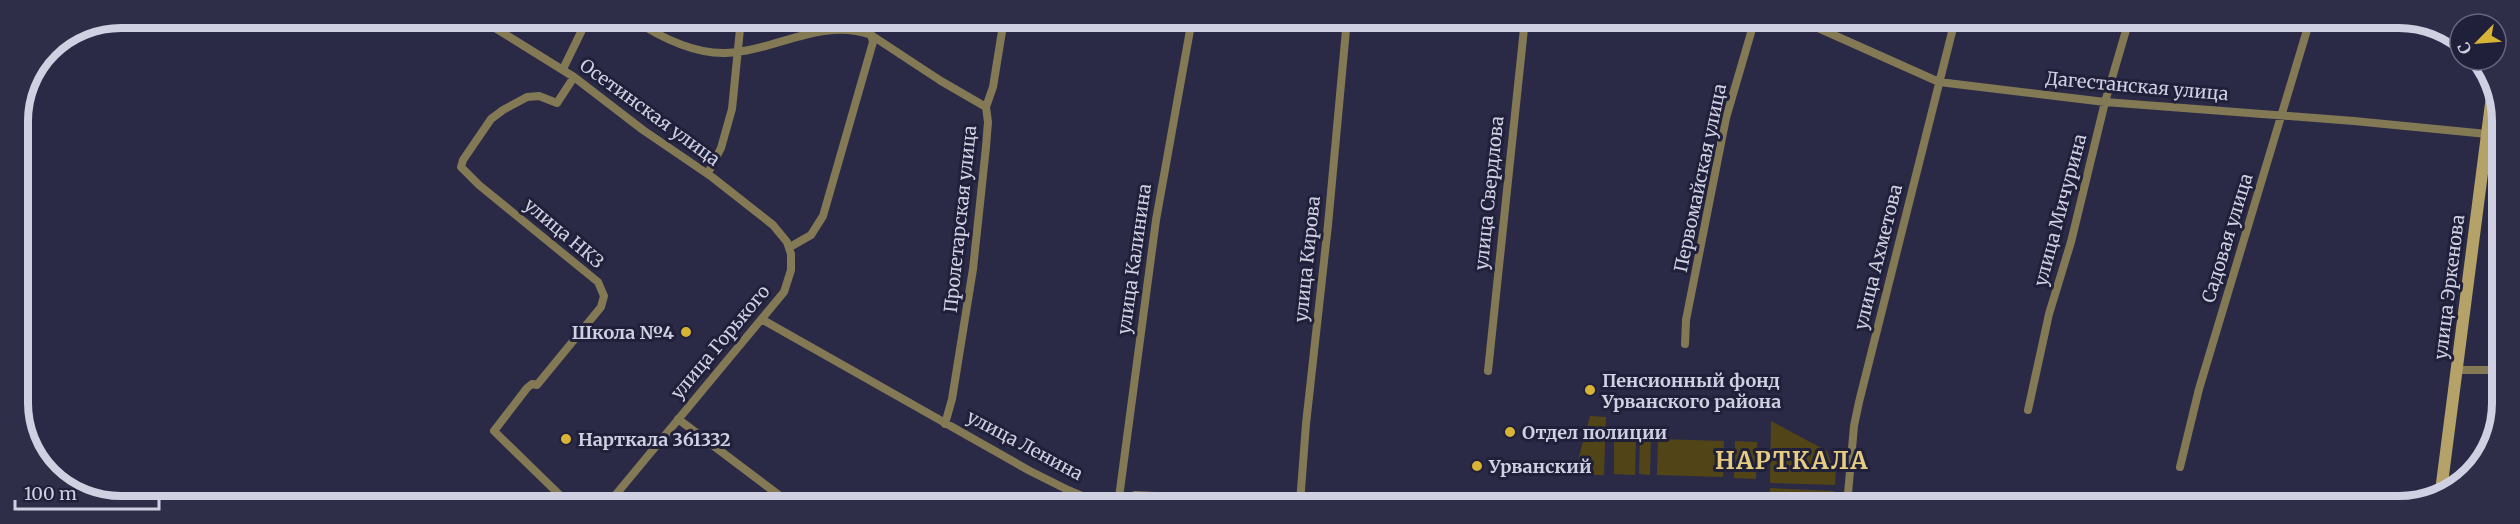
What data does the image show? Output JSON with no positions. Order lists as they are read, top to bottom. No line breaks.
{"streets":{"street":["Дагестанская улица","Осетинская улица","Первомайская улица","улица Свердлова","улица Мичурина","Пролетарская улица","улица НКЗ","Садовая улица","улица Ахметова","улица Калинина","улица Кирова","улица Эркенова","улица Горького","улица Ленина"]},"crossings":[["Дагестанская улица","улица Мичурина"],["Дагестанская улица","Садовая улица"],["Дагестанская улица","улица Ахметова"],["Дагестанская улица","улица Эркенова"],["Осетинская улица","улица НКЗ"],["Осетинская улица","улица Горького"],["Пролетарская улица","улица Ленина"],["улица Горького","улица Ленина"]],"districts":["НАРТКАЛА"],"places":["Школа №4","Пенсионный фонд Урванского района","Отдел полиции","Нарткала 361332","Урванский"],"scale_bar":"100 m","north":"bottom left"}
